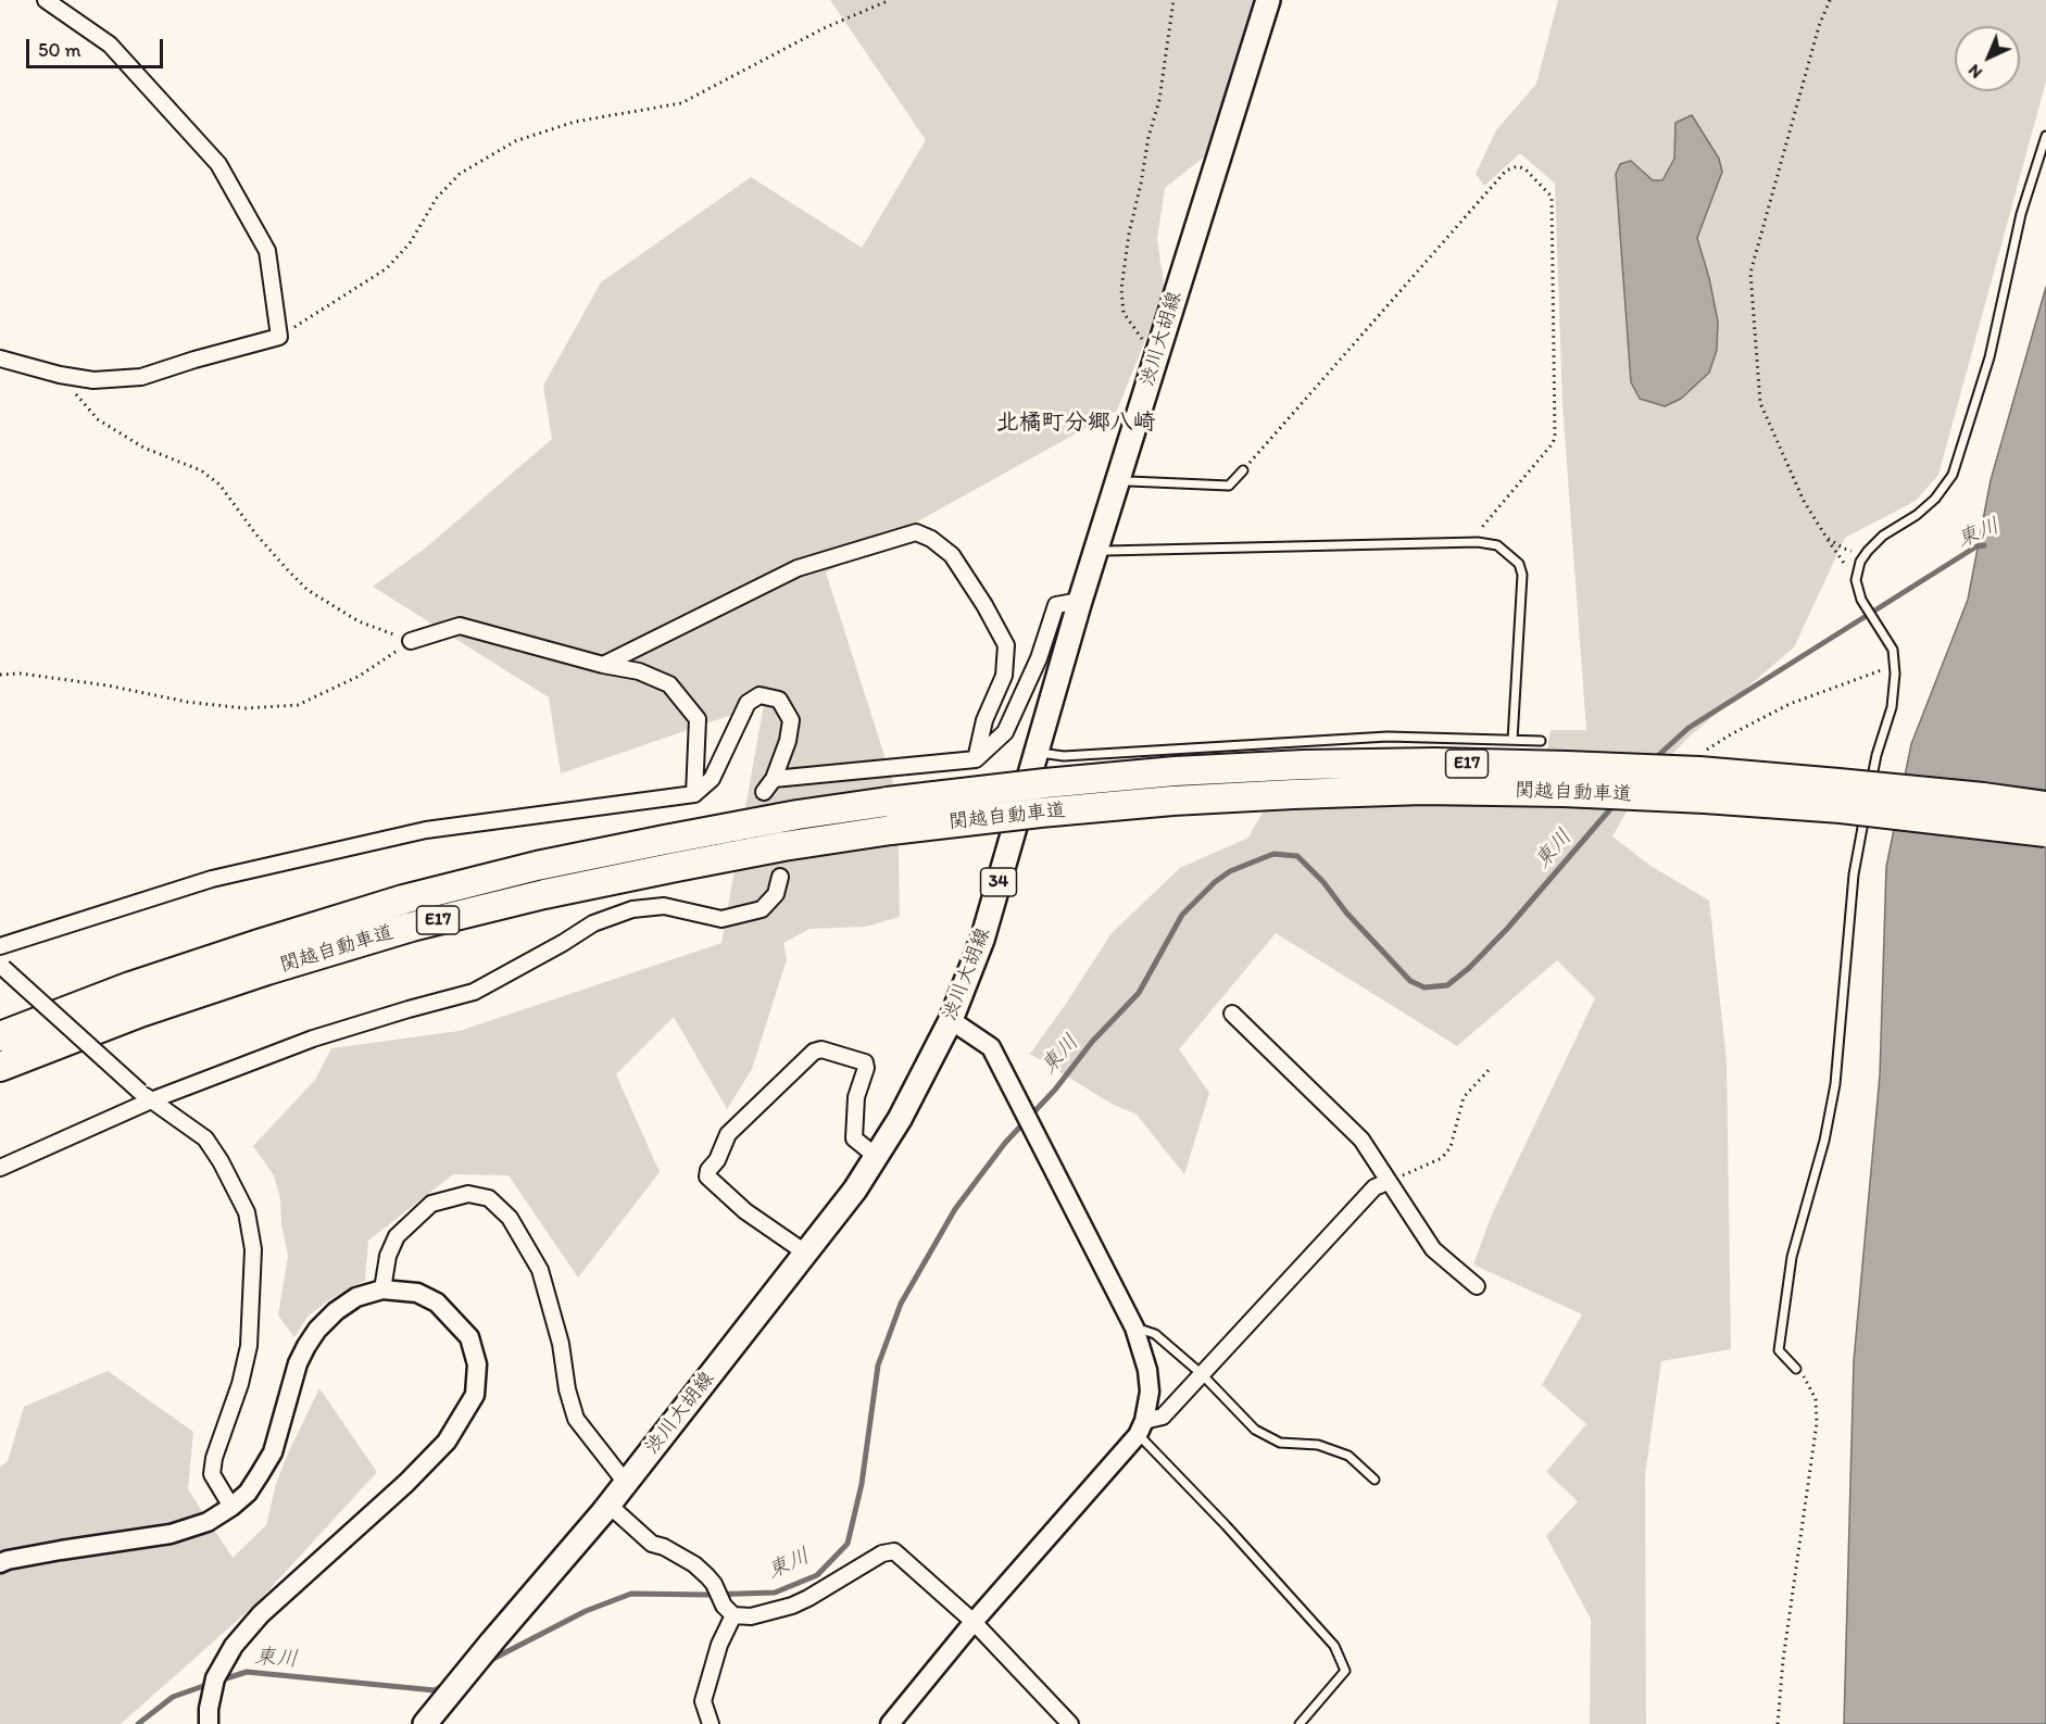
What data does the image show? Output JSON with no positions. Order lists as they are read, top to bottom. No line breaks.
{"streets":{"highway":["E17","関越自動車道"],"main road":["渋川大胡線","34"]},"districts":["北橘町分郷八崎"],"water":["東川"],"scale_bar":"50 m","north":"bottom left"}
